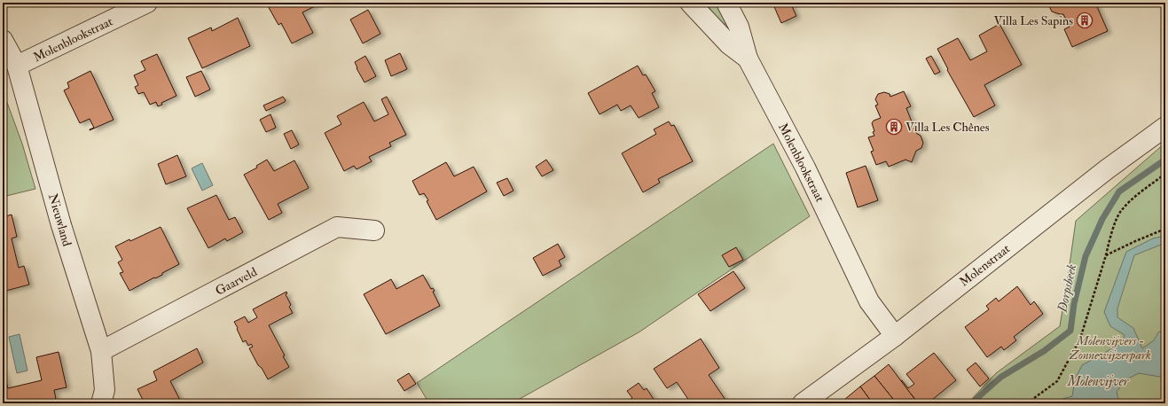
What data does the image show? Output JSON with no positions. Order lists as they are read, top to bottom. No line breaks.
{"streets":{"street":["Molenblookstraat","Nieuwland","Molenstraat","Gaarveld"]},"crossings":[["Molenblookstraat","Nieuwland"],["Molenblookstraat","Molenstraat"],["Nieuwland","Gaarveld"]],"water":["Dorpsbeek","Molenvijver"],"parks":["Molenvijvers - Zonnewijzerpark"],"places":{"building":["Villa Les Sapins","Villa Les Chênes"]}}
